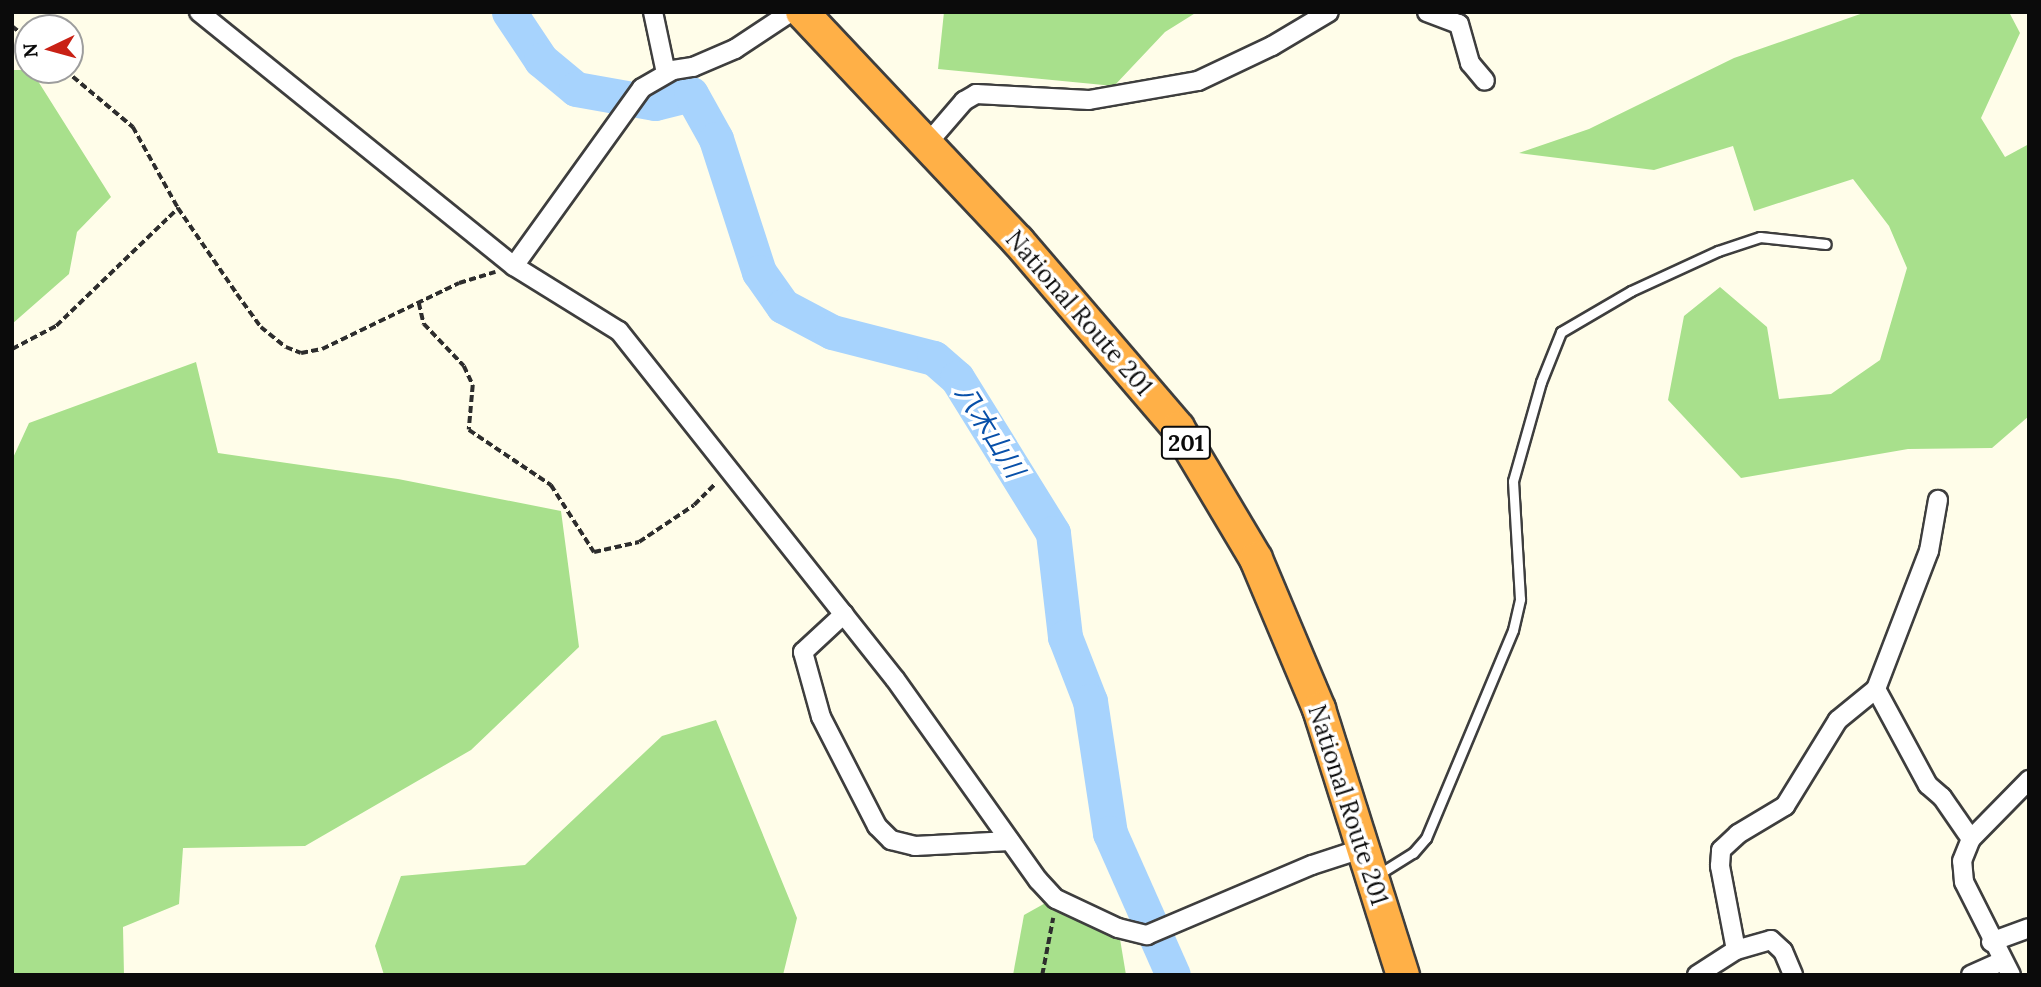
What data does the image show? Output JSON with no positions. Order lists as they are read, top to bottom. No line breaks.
{"streets":{"highway":["National Route 201","201"]},"water":["八木山川"],"north":"left"}
